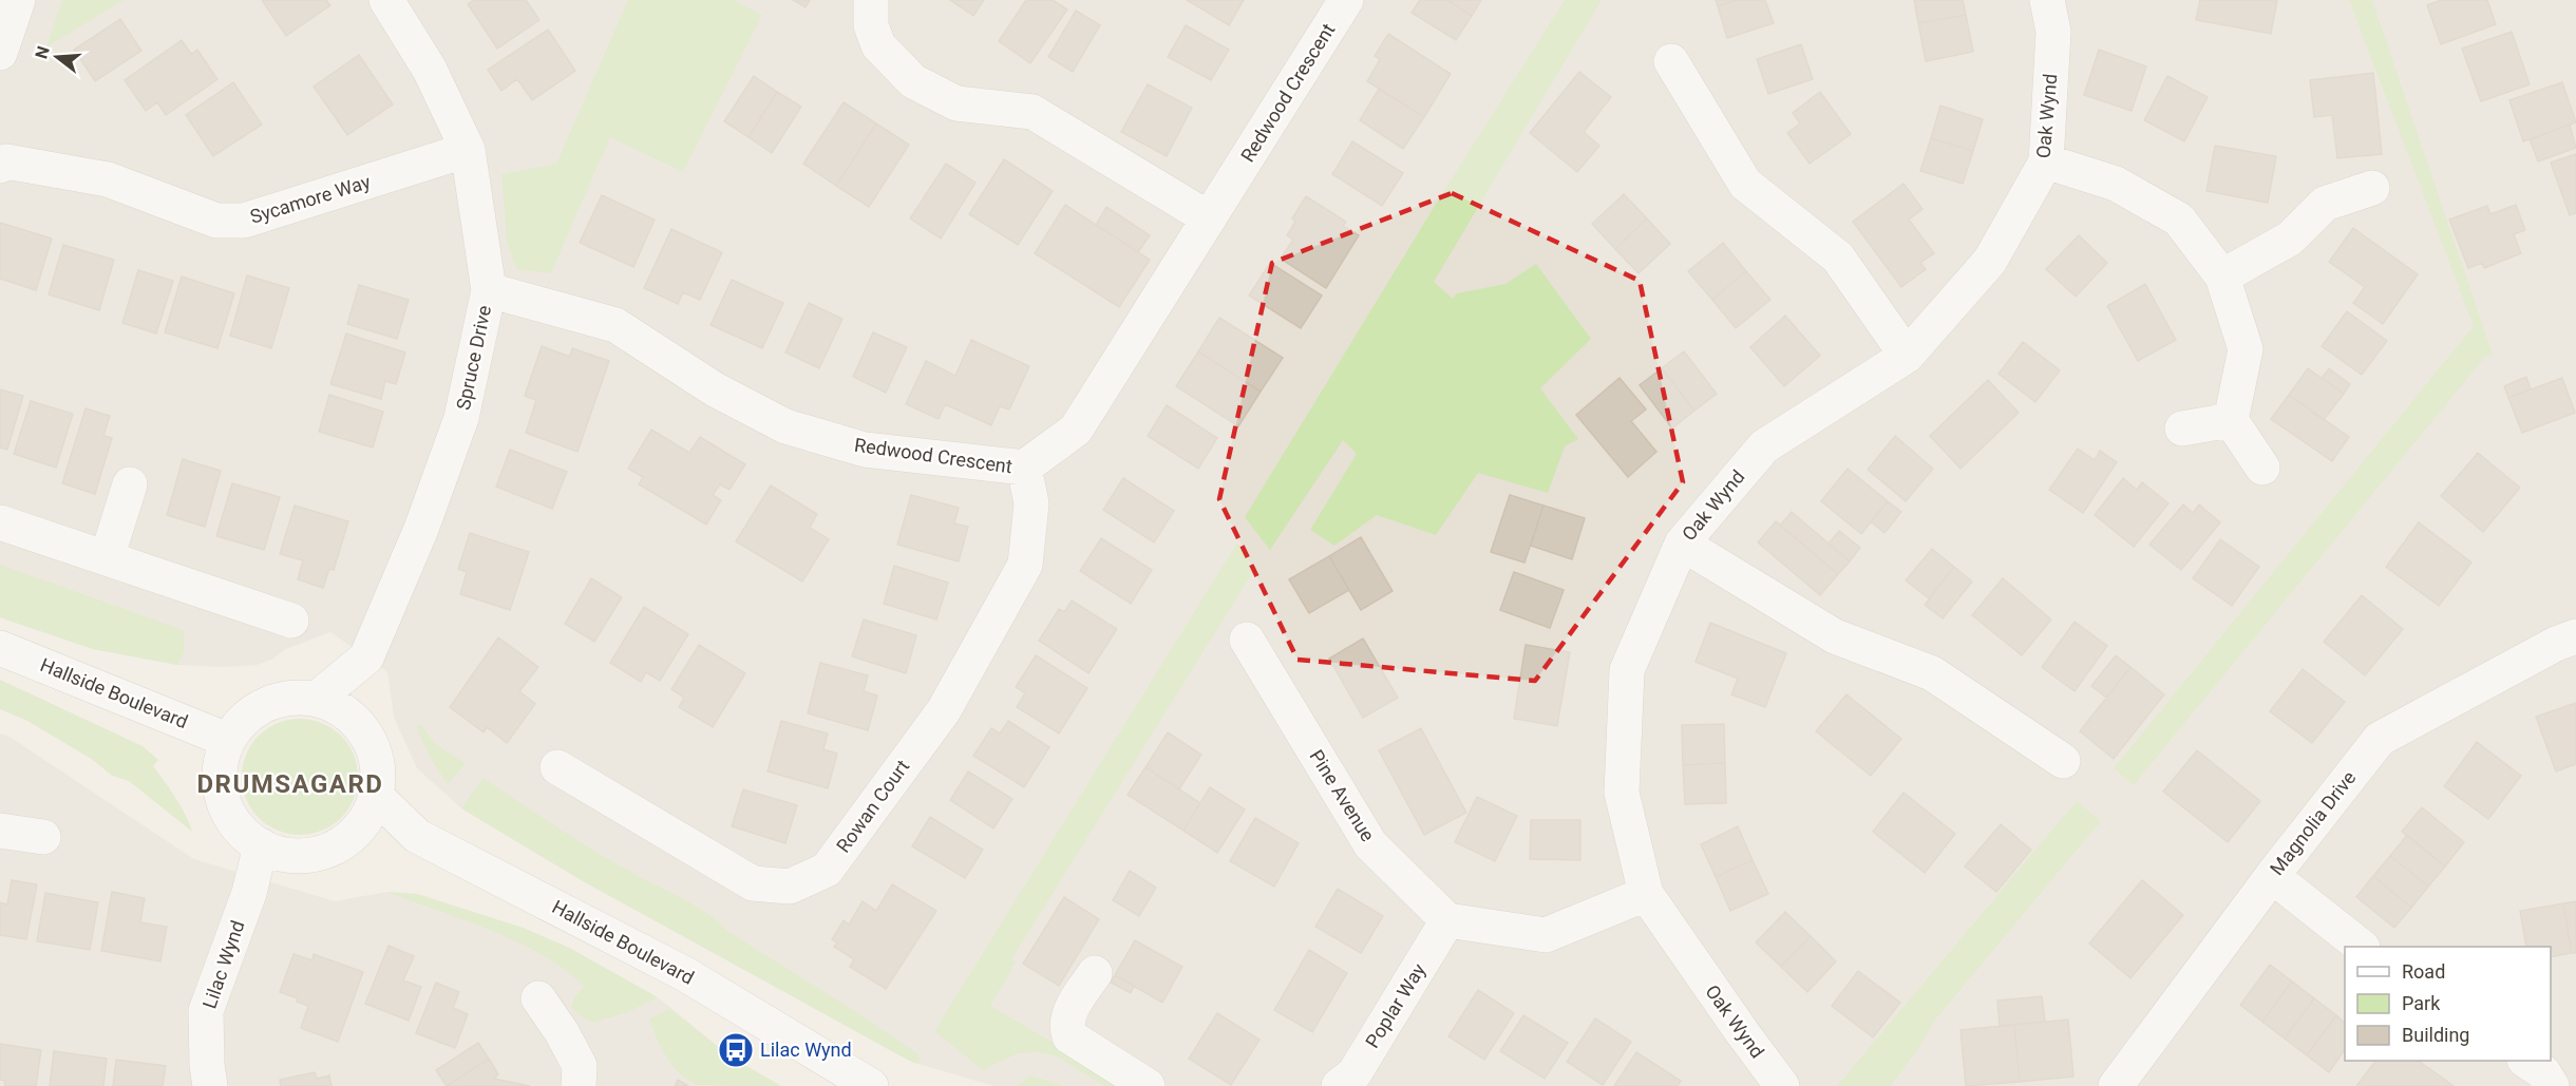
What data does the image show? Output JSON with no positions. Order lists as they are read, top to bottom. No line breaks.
{"streets":{"street":["Redwood Crescent","Oak Wynd","Sycamore Way","Spruce Drive","Hallside Boulevard","Pine Avenue","Rowan Court","Magnolia Drive","Lilac Wynd","Poplar Way"]},"crossings":[["Redwood Crescent","Spruce Drive"],["Redwood Crescent","Rowan Court"],["Sycamore Way","Spruce Drive"],["Spruce Drive","Hallside Boulevard"],["Spruce Drive","Lilac Wynd"],["Hallside Boulevard","Lilac Wynd"],["Pine Avenue","Poplar Way"]],"districts":["DRUMSAGARD"],"places":{"bus stop":["Lilac Wynd"]},"legend":["Road","Park","Building"],"north":"left"}
